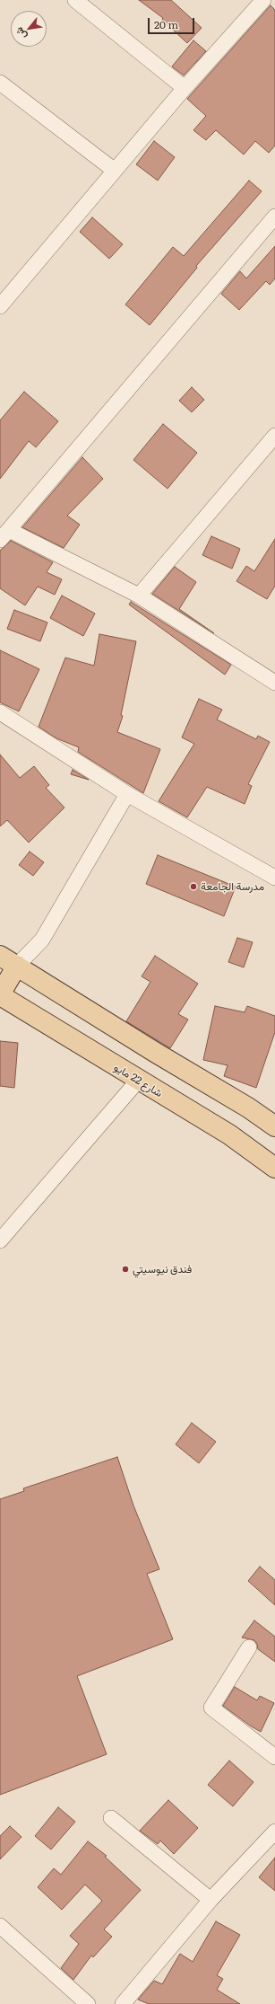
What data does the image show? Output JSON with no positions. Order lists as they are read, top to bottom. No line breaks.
{"streets":{"main road":["شارع 22 مايو"]},"places":["مدرسة الجامعة","فندق نيوسيتي"],"scale_bar":"20 m","north":"bottom left"}
